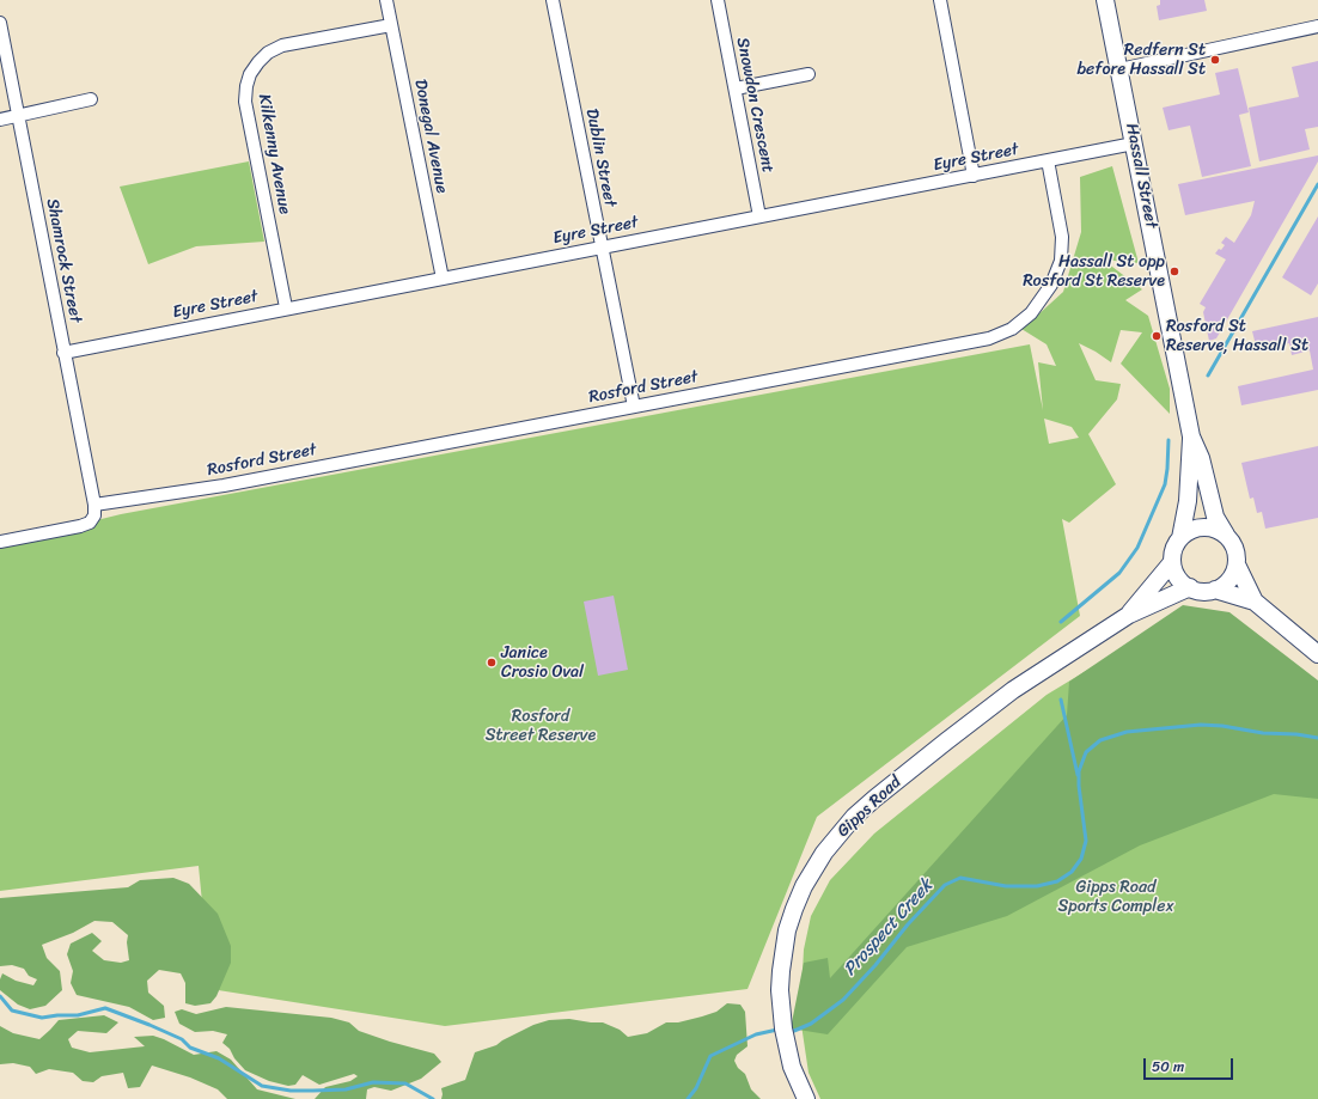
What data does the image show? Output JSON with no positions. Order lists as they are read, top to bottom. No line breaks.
{"streets":{"main road":["Hassall Street","Gipps Road"],"street":["Snowdon Crescent","Donegal Avenue","Kilkenny Avenue","Dublin Street","Eyre Street","Shamrock Street","Rosford Street"]},"crossings":[["Snowdon Crescent","Eyre Street"],["Donegal Avenue","Kilkenny Avenue"],["Donegal Avenue","Eyre Street"],["Kilkenny Avenue","Eyre Street"],["Dublin Street","Eyre Street"],["Dublin Street","Rosford Street"],["Eyre Street","Hassall Street"],["Eyre Street","Shamrock Street"],["Eyre Street","Rosford Street"],["Hassall Street","Gipps Road"],["Shamrock Street","Rosford Street"]],"water":["Prospect Creek"],"parks":["Rosford Street Reserve","Gipps Road Sports Complex"],"places":["Redfern St before Hassall St","Hassall St opp Rosford St Reserve","Rosford St Reserve, Hassall St","Janice Crosio Oval"],"scale_bar":"50 m"}
